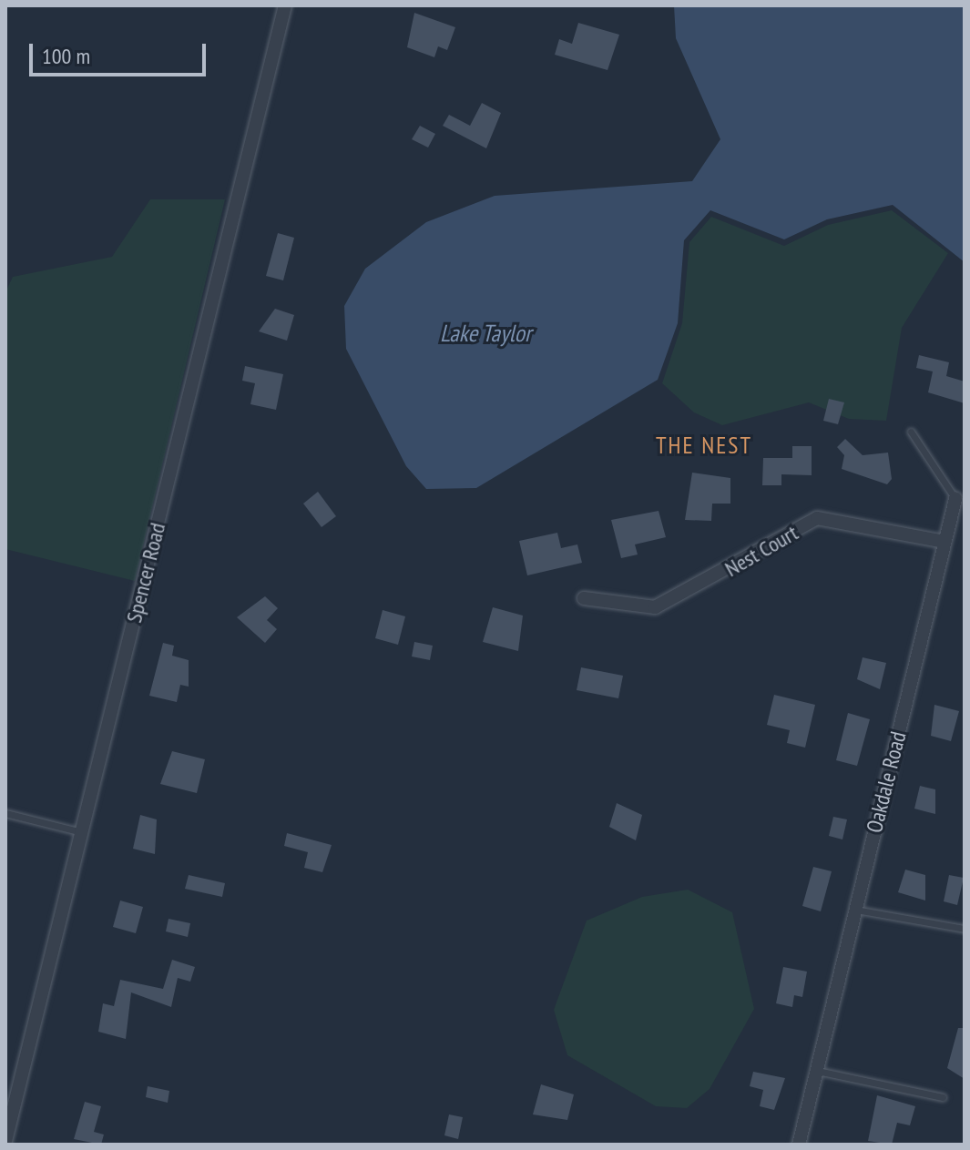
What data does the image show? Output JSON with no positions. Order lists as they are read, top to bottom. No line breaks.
{"streets":{"street":["Nest Court","Spencer Road","Oakdale Road"]},"crossings":[["Nest Court","Oakdale Road"]],"districts":["THE NEST"],"water":["Lake Taylor"],"scale_bar":"100 m"}
